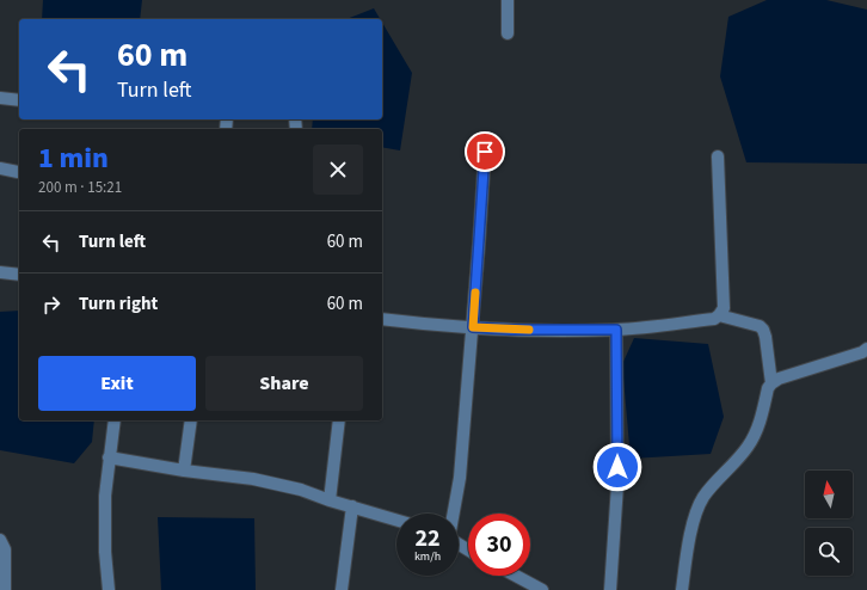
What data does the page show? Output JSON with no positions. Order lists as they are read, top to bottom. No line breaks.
{"north":"top","page":{"turn":["60 m","Turn left"],"heading":["1 min","200 m · 15:21"],"list":[{"name":"Turn left","value":"60 m"},{"name":"Turn right","value":"60 m"}],"buttons":["Exit","Share"],"speed":"22 km/h","limit":"30"}}
